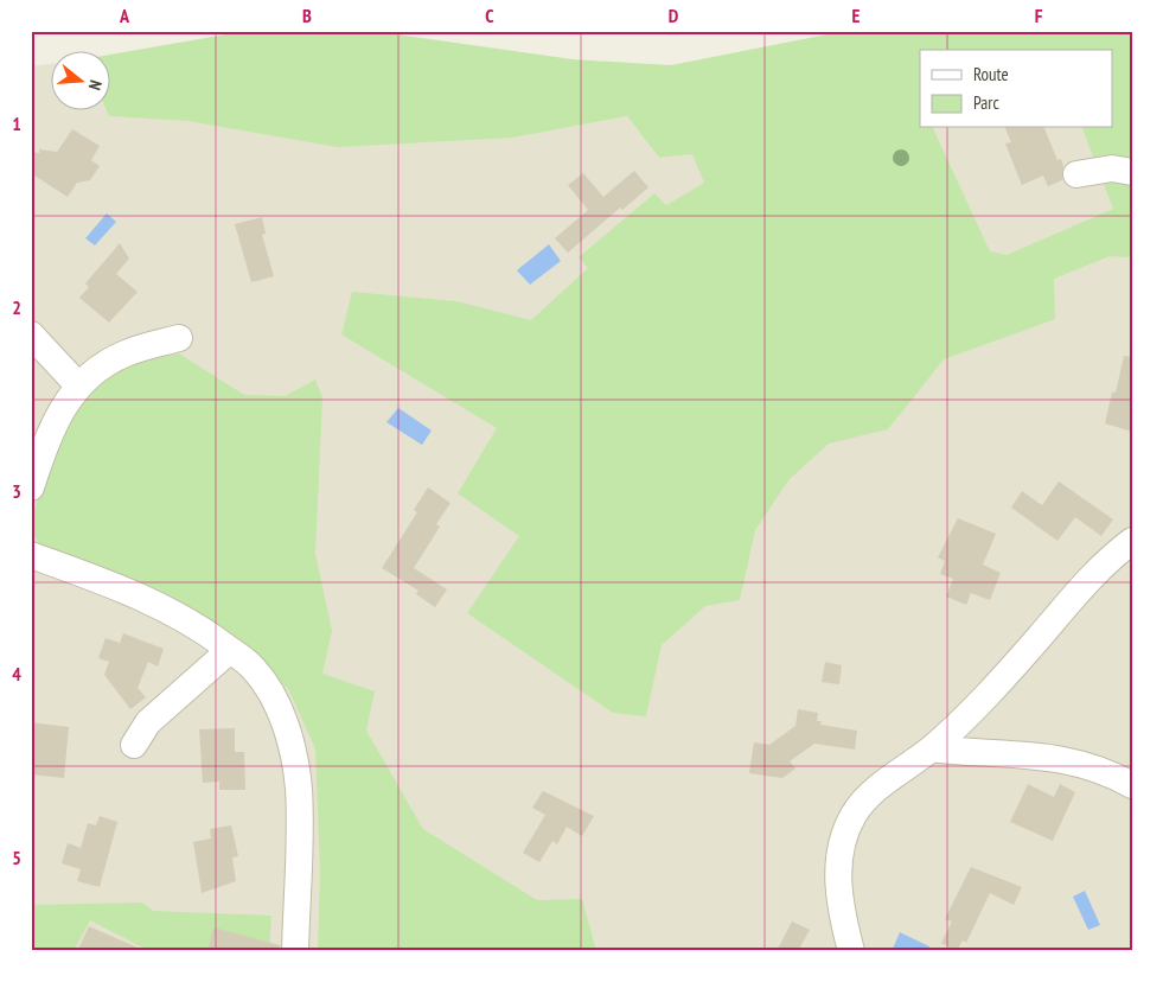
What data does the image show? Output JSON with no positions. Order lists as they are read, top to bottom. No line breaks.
{"legend":["Route","Parc"],"north":"right","grid":{"columns":["A","B","C","D","E","F"],"rows":["1","2","3","4","5"]}}
